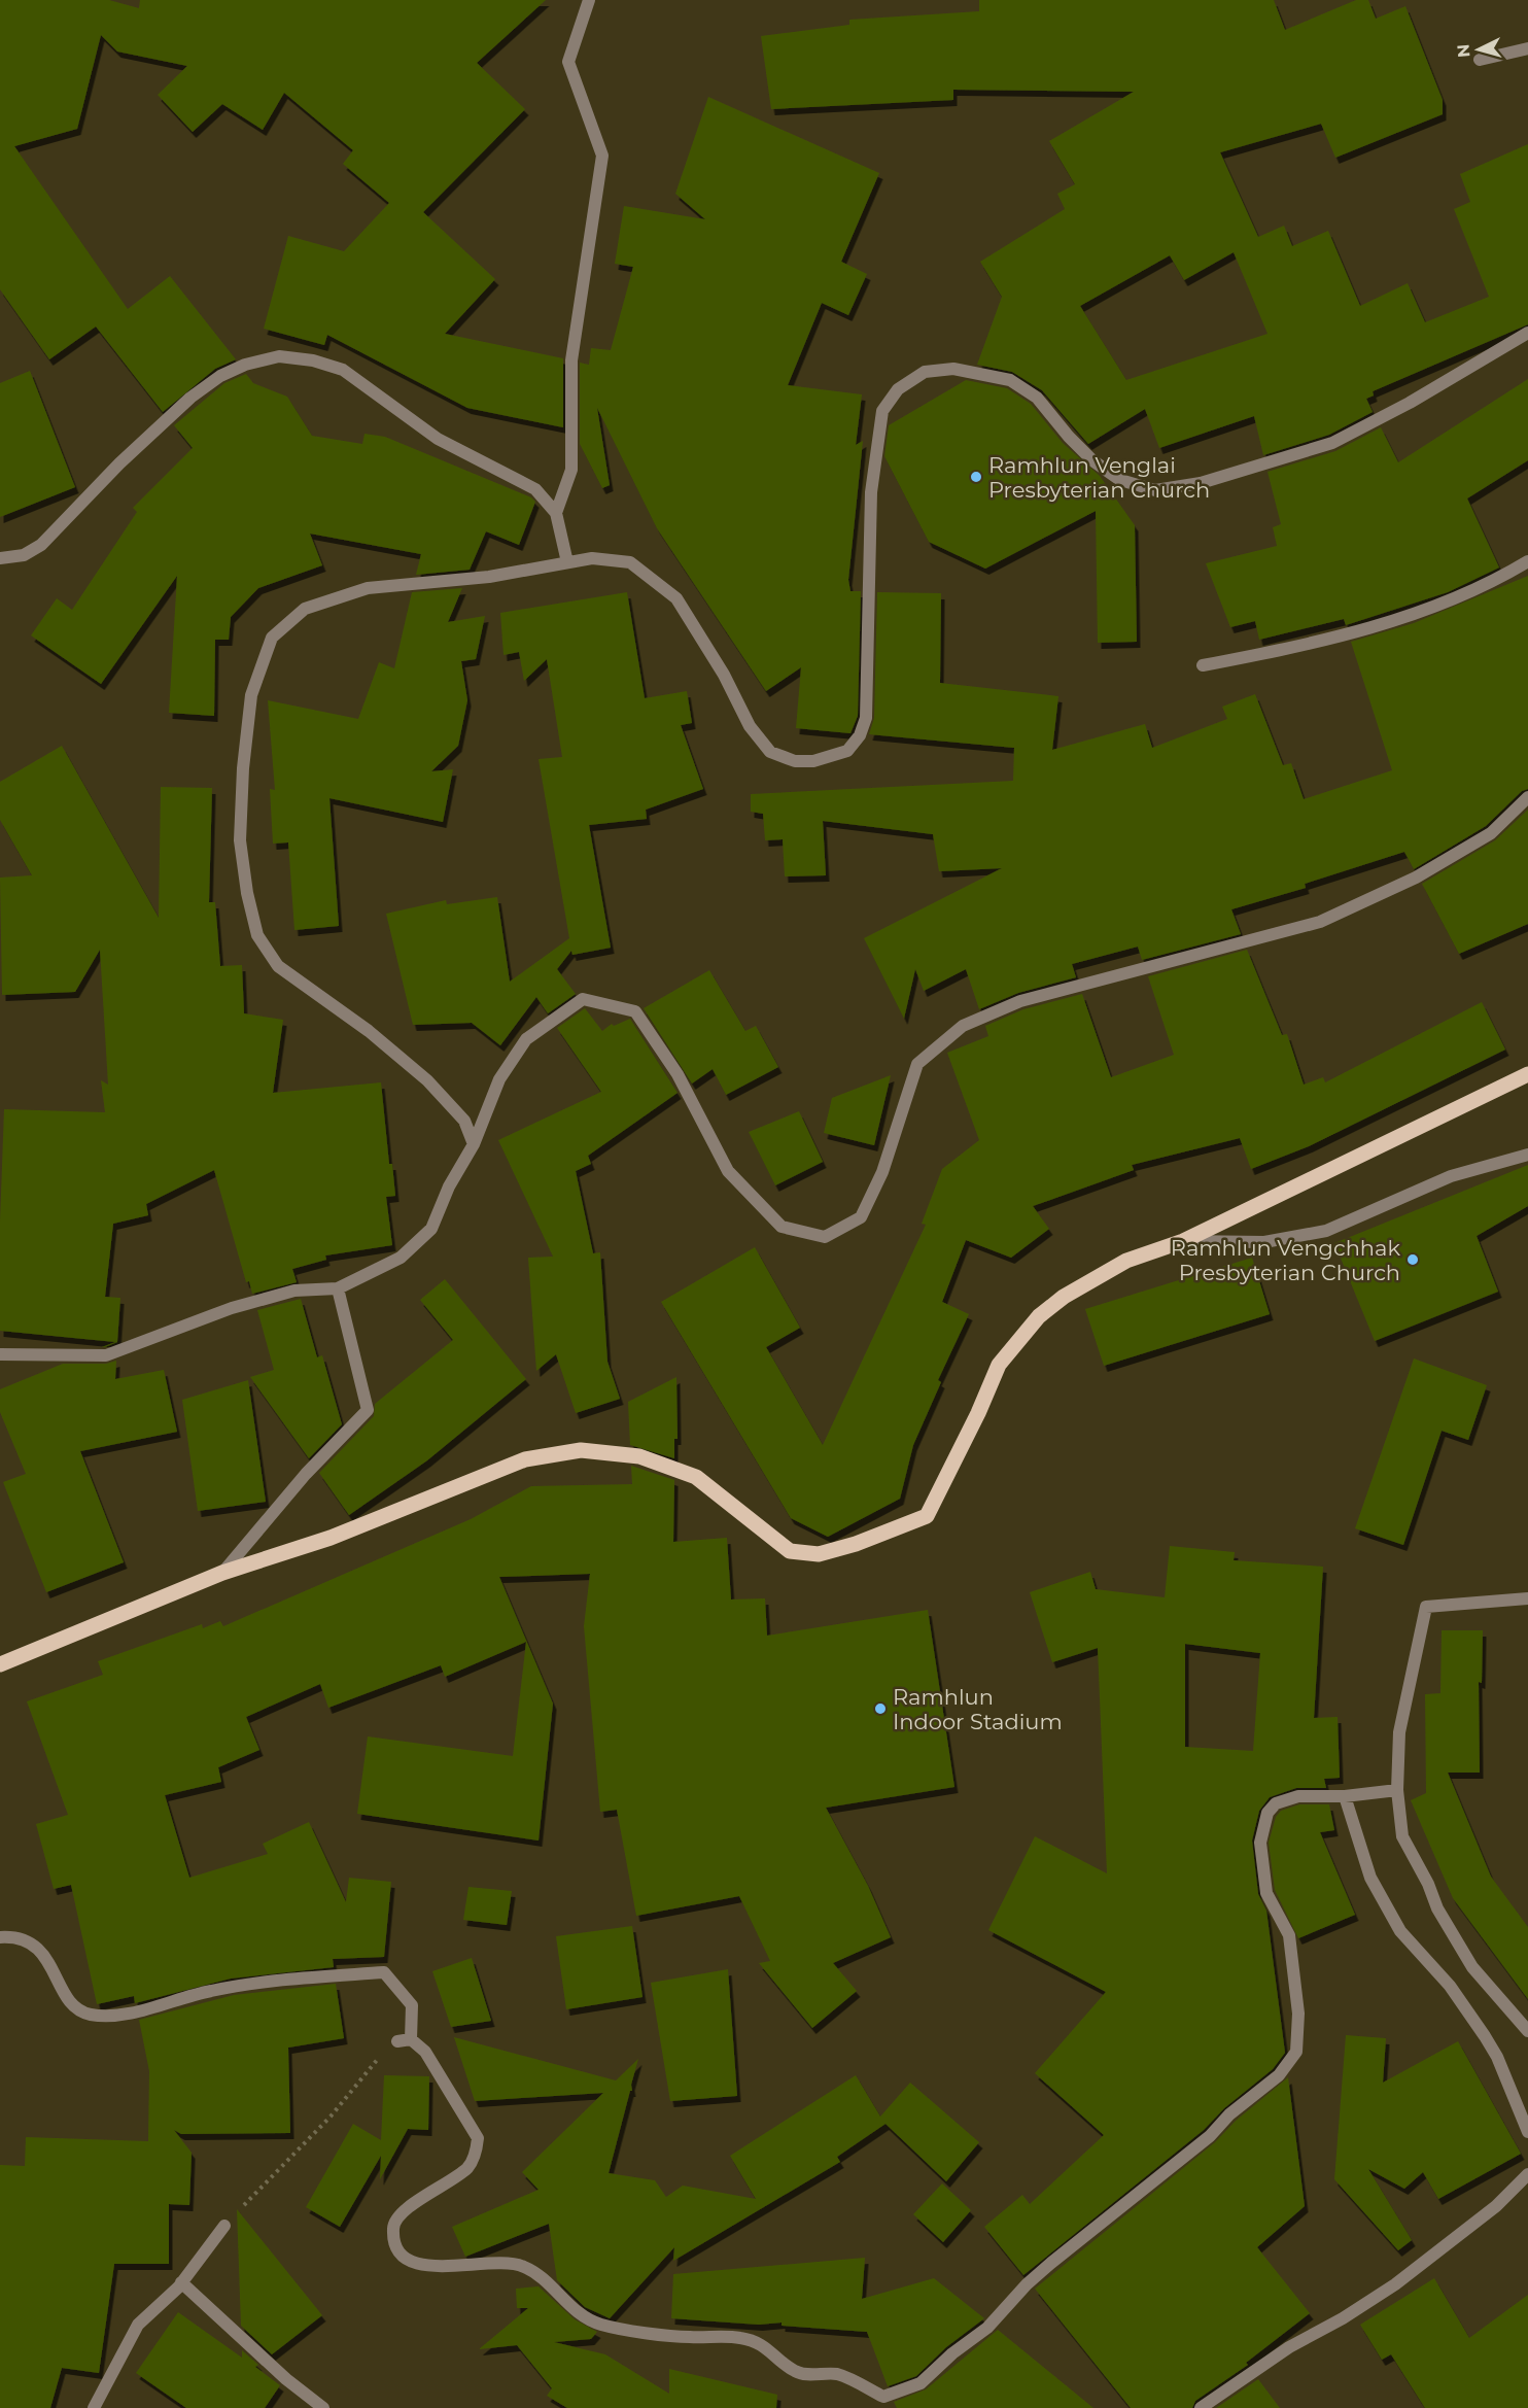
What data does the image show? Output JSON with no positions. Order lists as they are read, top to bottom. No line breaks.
{"places":["Ramhlun Venglai Presbyterian Church","Ramhlun Vengchhak Presbyterian Church","Ramhlun Indoor Stadium"],"north":"left"}
